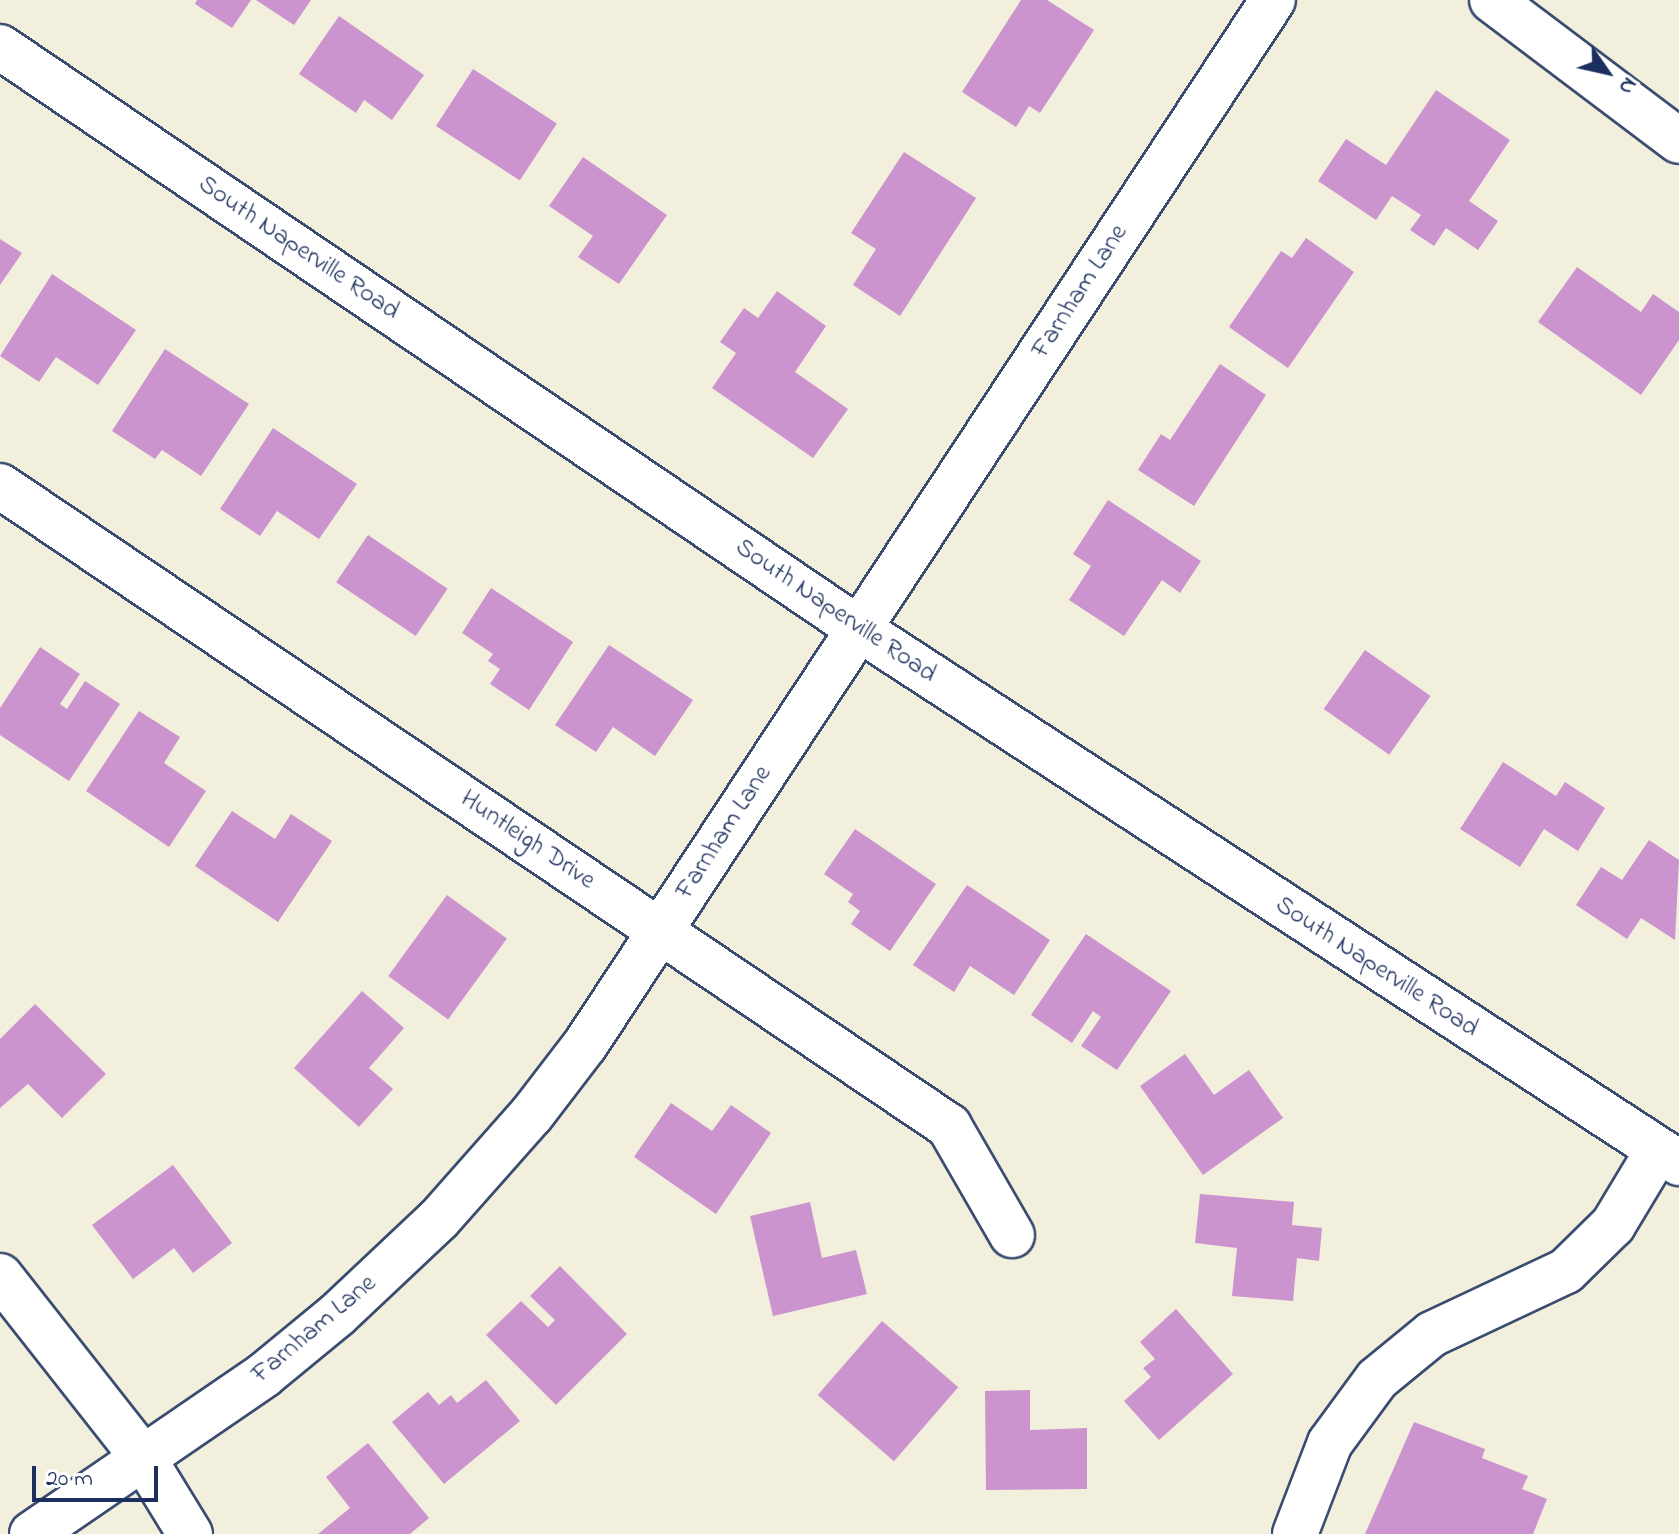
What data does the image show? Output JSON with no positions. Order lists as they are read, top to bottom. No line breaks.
{"streets":{"street":["South Naperville Road","Farnham Lane","Huntleigh Drive"]},"crossings":[["South Naperville Road","Farnham Lane"],["Farnham Lane","Huntleigh Drive"]],"scale_bar":"20 m","north":"bottom right"}
